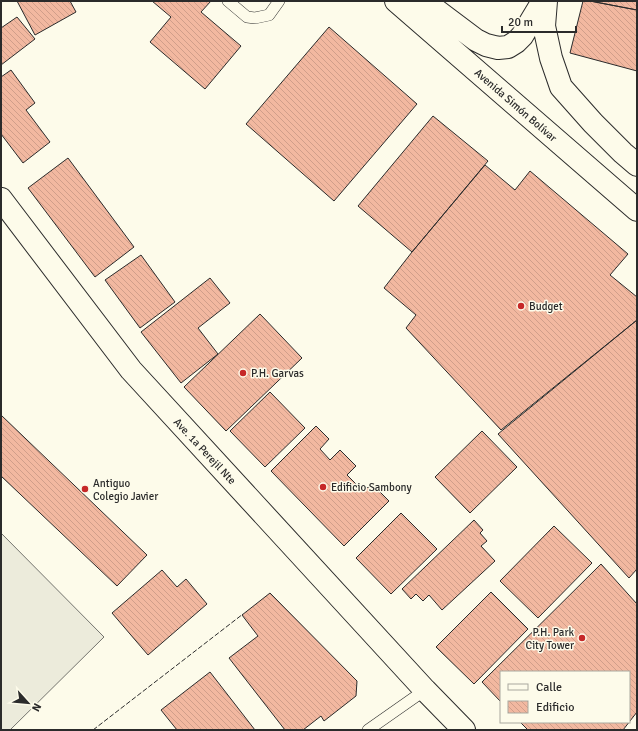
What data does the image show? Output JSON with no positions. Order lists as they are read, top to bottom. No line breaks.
{"streets":{"street":["Avenida Simón Bolívar","Ave. 1a Perejil Nte"]},"places":["Budget","P.H. Garvas","Edificio Sambony","Antiguo Colegio Javier","P.H. Park City Tower"],"legend":["Calle","Edificio"],"scale_bar":"20 m","north":"bottom right"}
